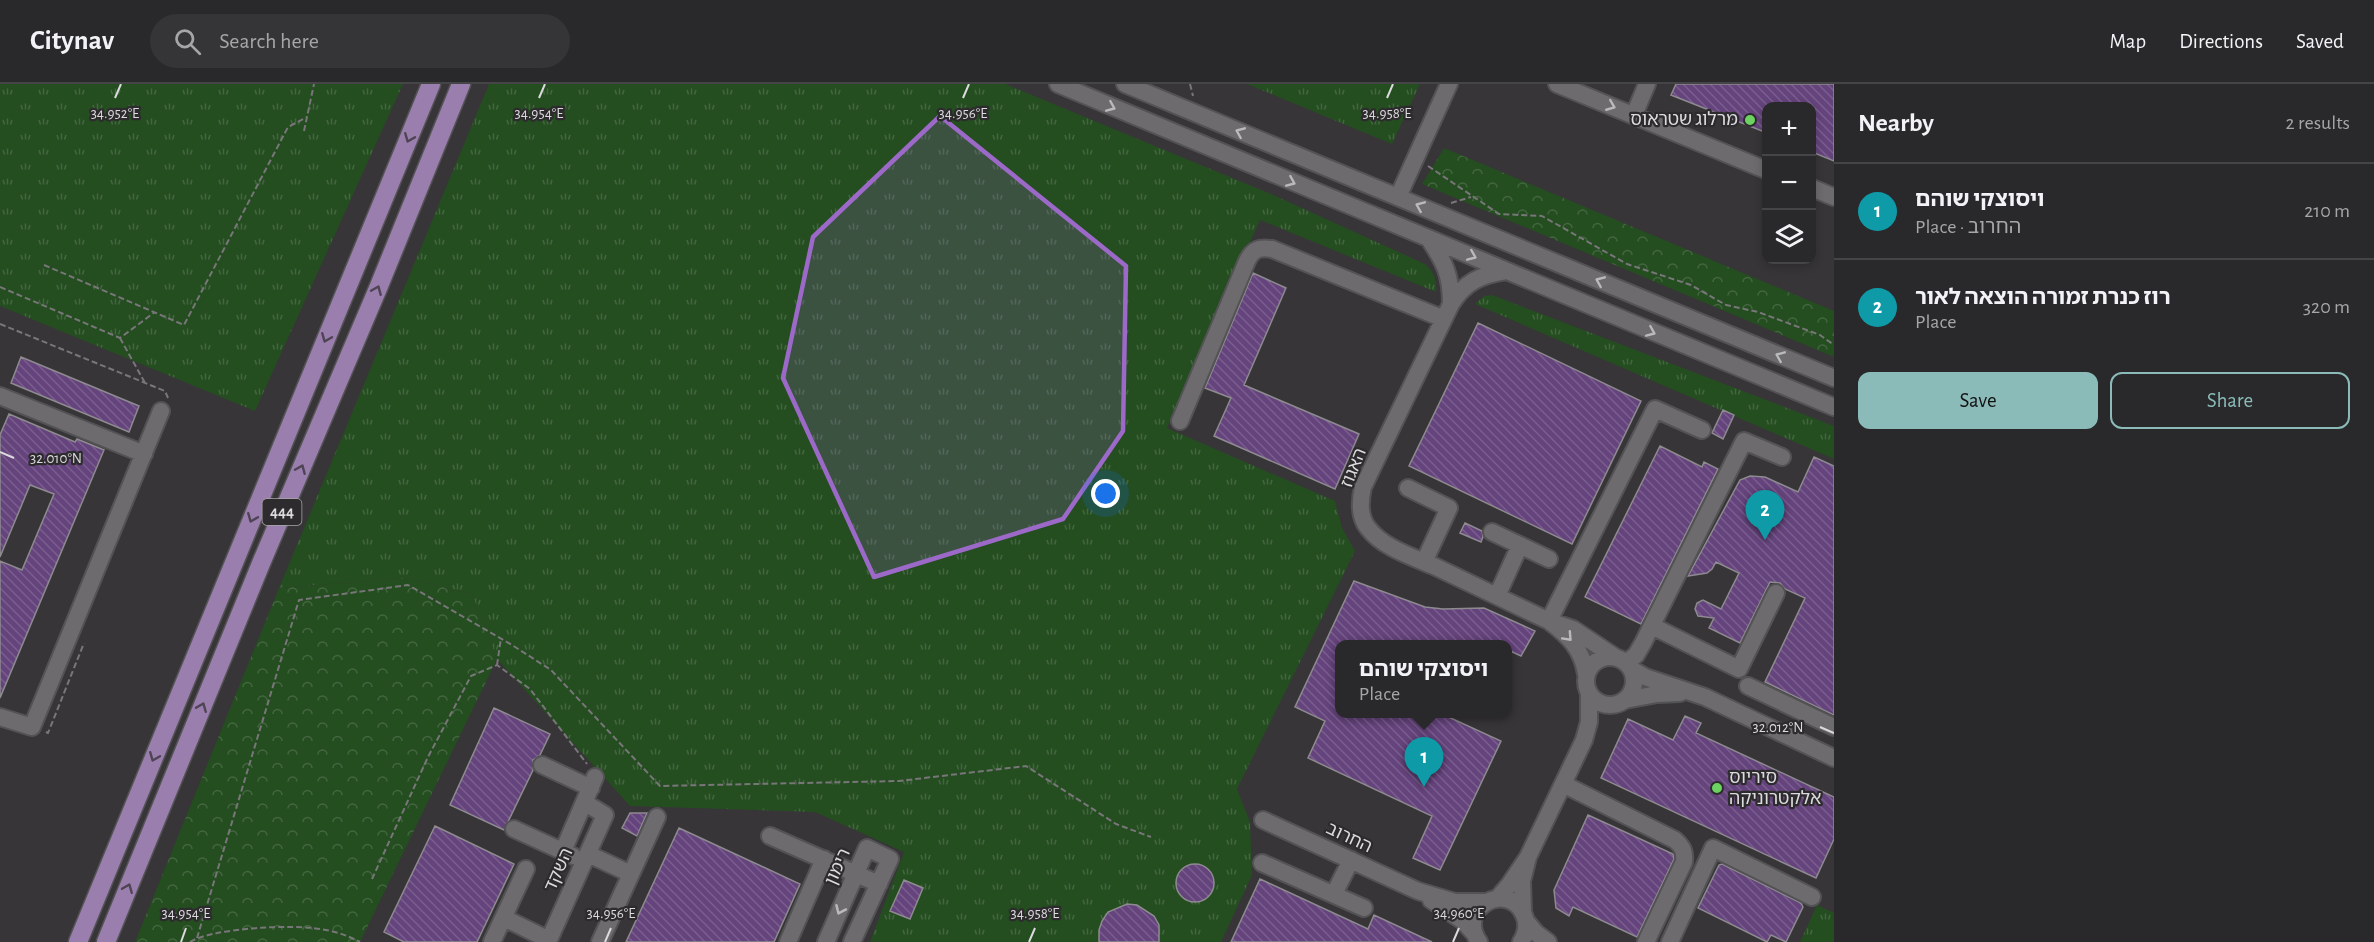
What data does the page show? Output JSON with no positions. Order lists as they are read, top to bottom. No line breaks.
{"streets":{"main road":["444"],"street":["האגוז","החרוב","רימון","השקד"]},"places":["מרלוג שטראוס","סיריוס אלקטרוניקה"],"page":{"header":"Citynav","search":"Search here","nav":["Map","Directions","Saved"],"heading":["Nearby","2 results"],"map_buttons":["+","−"],"list":[{"mark":"1","name":"ויסוצקי שוהם","note":"Place · החרוב","value":"210 m"},{"mark":"2","name":"רוז כנרת זמורה הוצאה לאור","note":"Place","value":"320 m"}],"buttons":["Save","Share"],"pins":["2","1"],"popup":["ויסוצקי שוהם","Place"]},"coordinates":["34.952°E","34.954°E","34.956°E","34.958°E","32.010°N","32.012°N","34.960°E"]}
